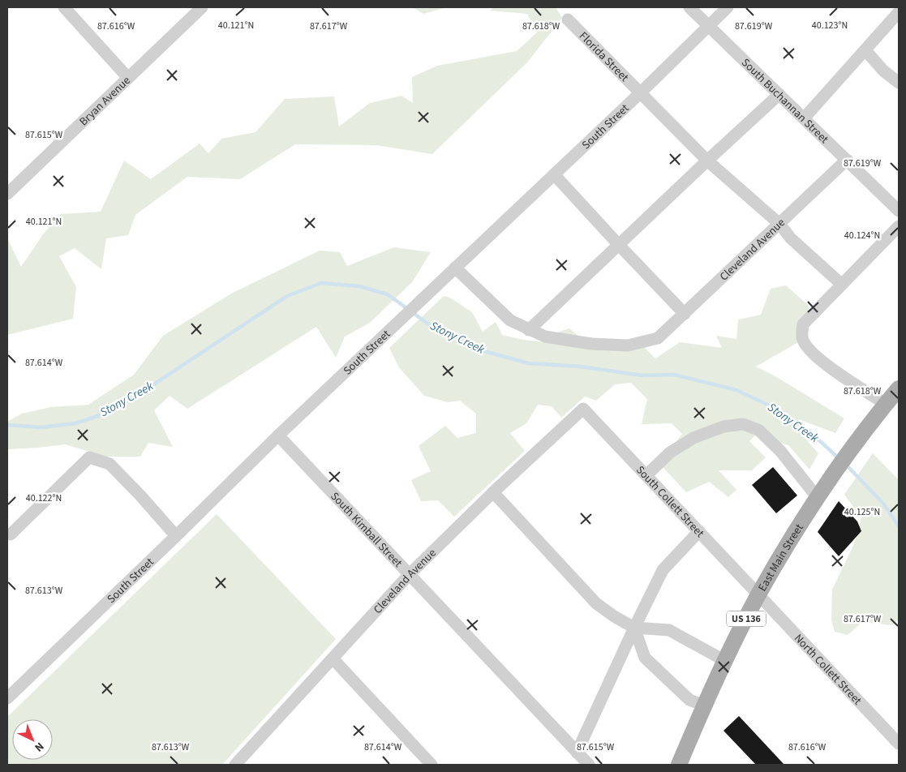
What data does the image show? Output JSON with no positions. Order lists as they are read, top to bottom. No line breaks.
{"streets":{"main road":["East Main Street","US 136"],"street":["Florida Street","Bryan Avenue","South Buchannan Street","South Street","Cleveland Avenue","South Collett Street","South Kimball Street","North Collett Street"]},"crossings":[["Florida Street","South Street"],["Florida Street","Cleveland Avenue"],["South Buchannan Street","South Street"],["South Buchannan Street","Cleveland Avenue"],["South Street","South Kimball Street"],["Cleveland Avenue","South Collett Street"],["Cleveland Avenue","South Kimball Street"],["South Collett Street","East Main Street"],["South Collett Street","North Collett Street"],["East Main Street","North Collett Street"]],"water":["Stony Creek"],"north":"bottom right","coordinates":["40.121°N","40.123°N","87.616°W","87.617°W","87.618°W","87.619°W","87.615°W","40.124°N","87.614°W","40.122°N","40.125°N","87.613°W"]}
